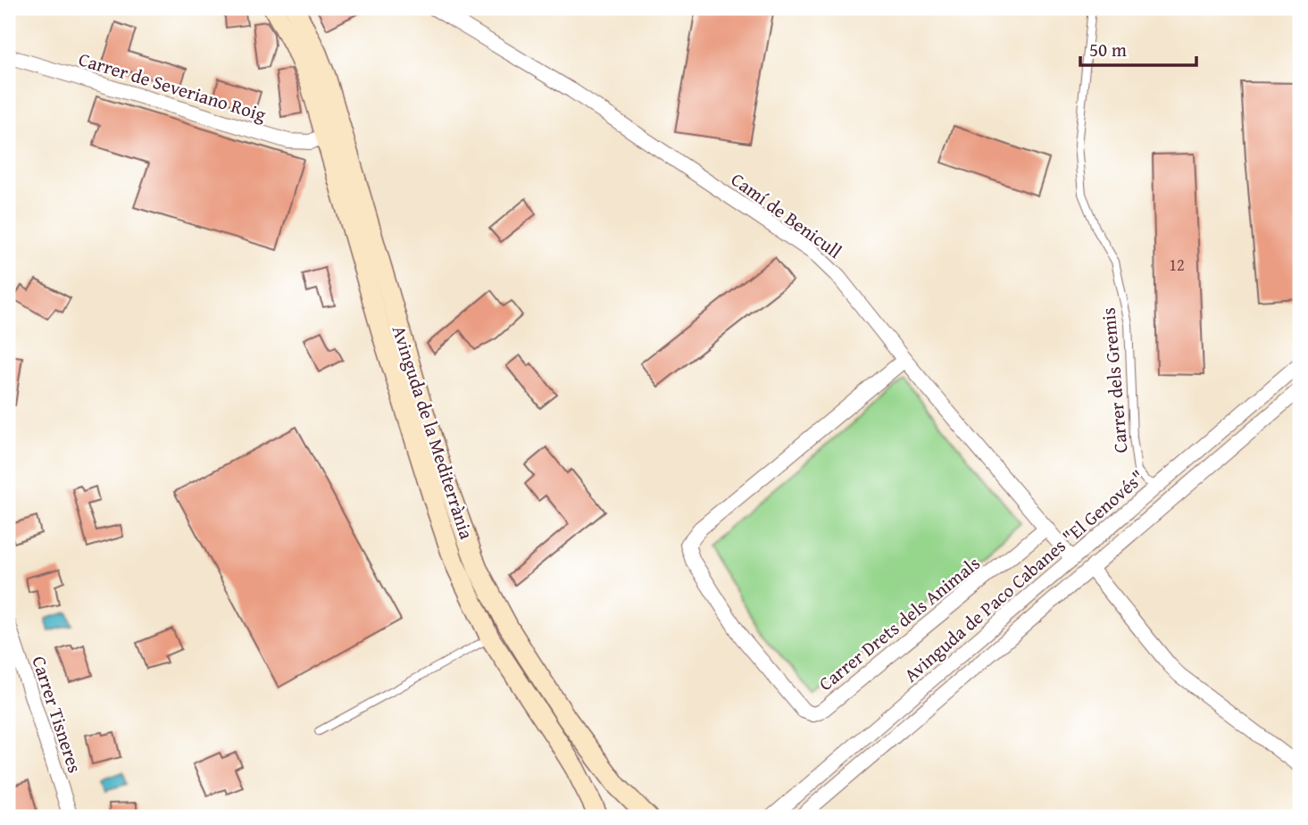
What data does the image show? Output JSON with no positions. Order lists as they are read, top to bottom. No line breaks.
{"streets":{"main road":["Avinguda de la Mediterrània"],"street":["Carrer de Severiano Roig","Camí de Benicull","Avinguda de Paco Cabanes \"El Genovés\"","Carrer Drets dels Animals","Carrer Tisneres"],"lane":["Carrer dels Gremis"]},"crossings":[["Carrer de Severiano Roig","Avinguda de la Mediterrània"],["Camí de Benicull","Avinguda de Paco Cabanes \"El Genovés\""],["Camí de Benicull","Carrer Drets dels Animals"],["Carrer dels Gremis","Avinguda de Paco Cabanes \"El Genovés\""]],"house_numbers":["12"],"scale_bar":"50 m"}
